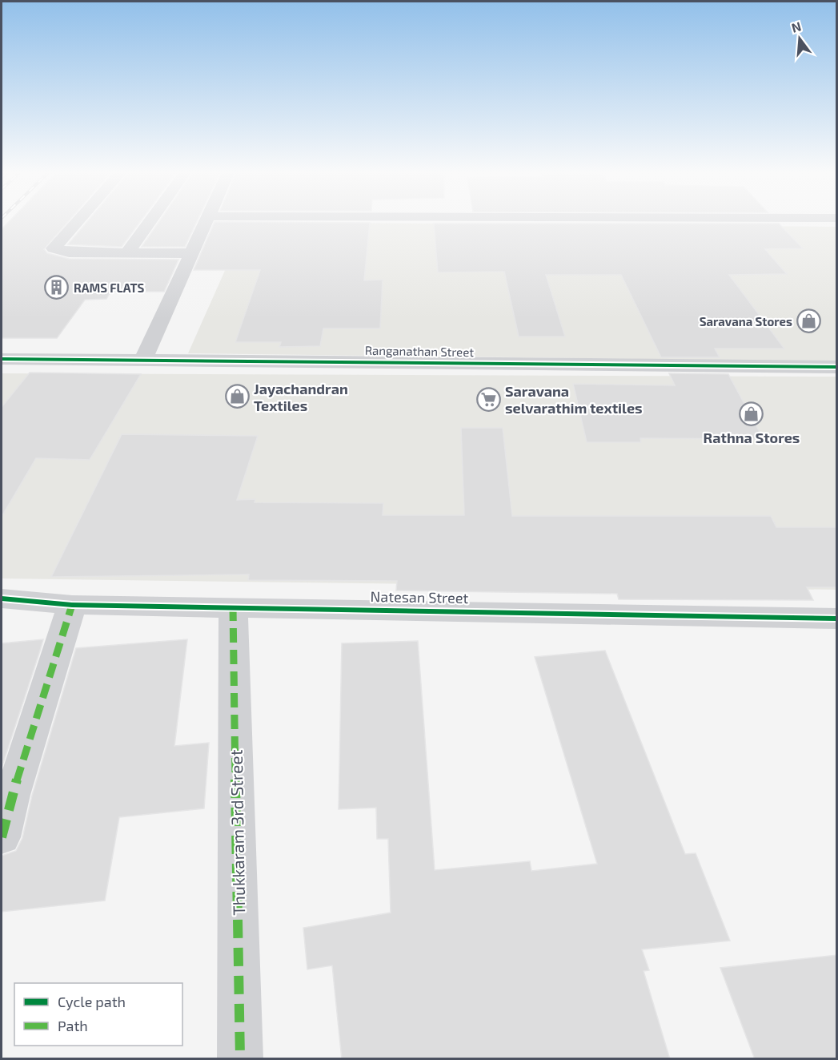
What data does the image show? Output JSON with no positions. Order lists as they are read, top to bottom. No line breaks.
{"streets":{"street":["Ranganathan Street","Natesan Street","Thukkaram 3rd Street"]},"crossings":[["Natesan Street","Thukkaram 3rd Street"]],"places":{"building":["RAMS FLATS"],"shop":["Saravana Stores","Jayachandran Textiles","Rathna Stores"],"supermarket":["Saravana selvarathim textiles"]},"legend":["Cycle path","Path"],"north":"top"}
